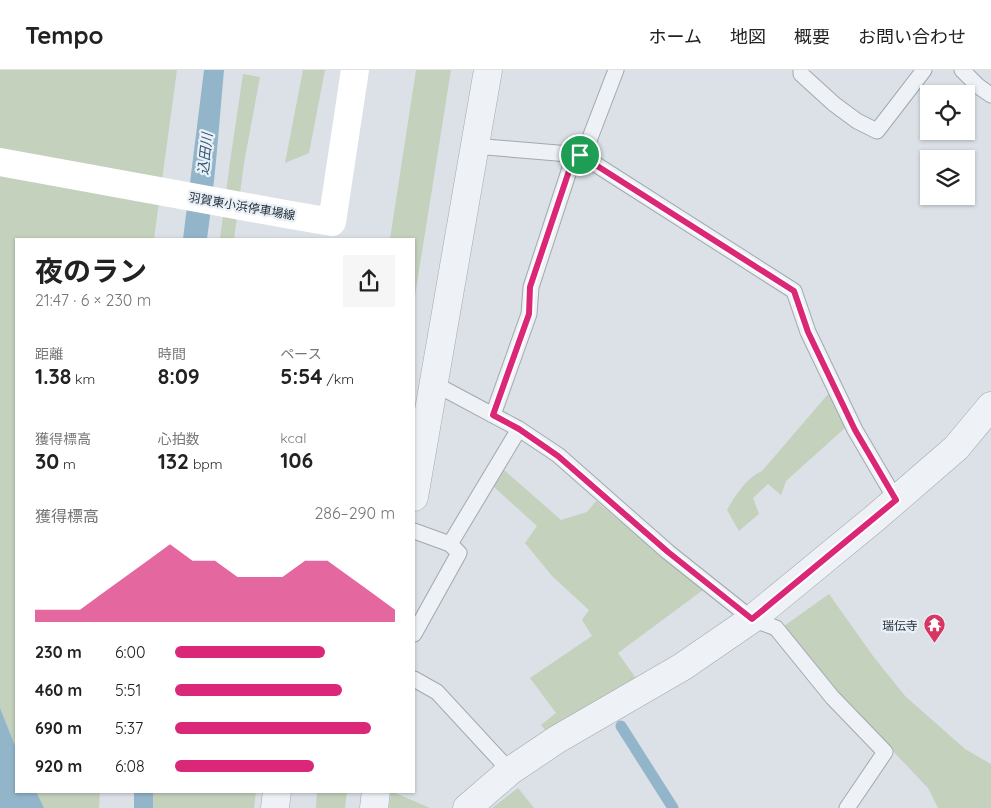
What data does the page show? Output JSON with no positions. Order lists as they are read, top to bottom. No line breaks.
{"streets":{"main road":["羽賀東小浜停車場線"]},"water":["込田川"],"places":{"temple":["瑞伝寺"]},"page":{"header":"Tempo","nav":["ホーム","地図","概要","お問い合わせ"],"heading":["夜のラン","21:47 · 6 × 230 m"],"stats":[["距離","1.38 km"],["時間","8:09"],["ペース","5:54 /km"],["獲得標高","30 m"],["心拍数","132 bpm"],["kcal","106"]],"chart":["獲得標高","286–290 m"],"list":[{"name":"230 m","note":"6:00"},{"name":"460 m","note":"5:51"},{"name":"690 m","note":"5:37"},{"name":"920 m","note":"6:08"}]}}
